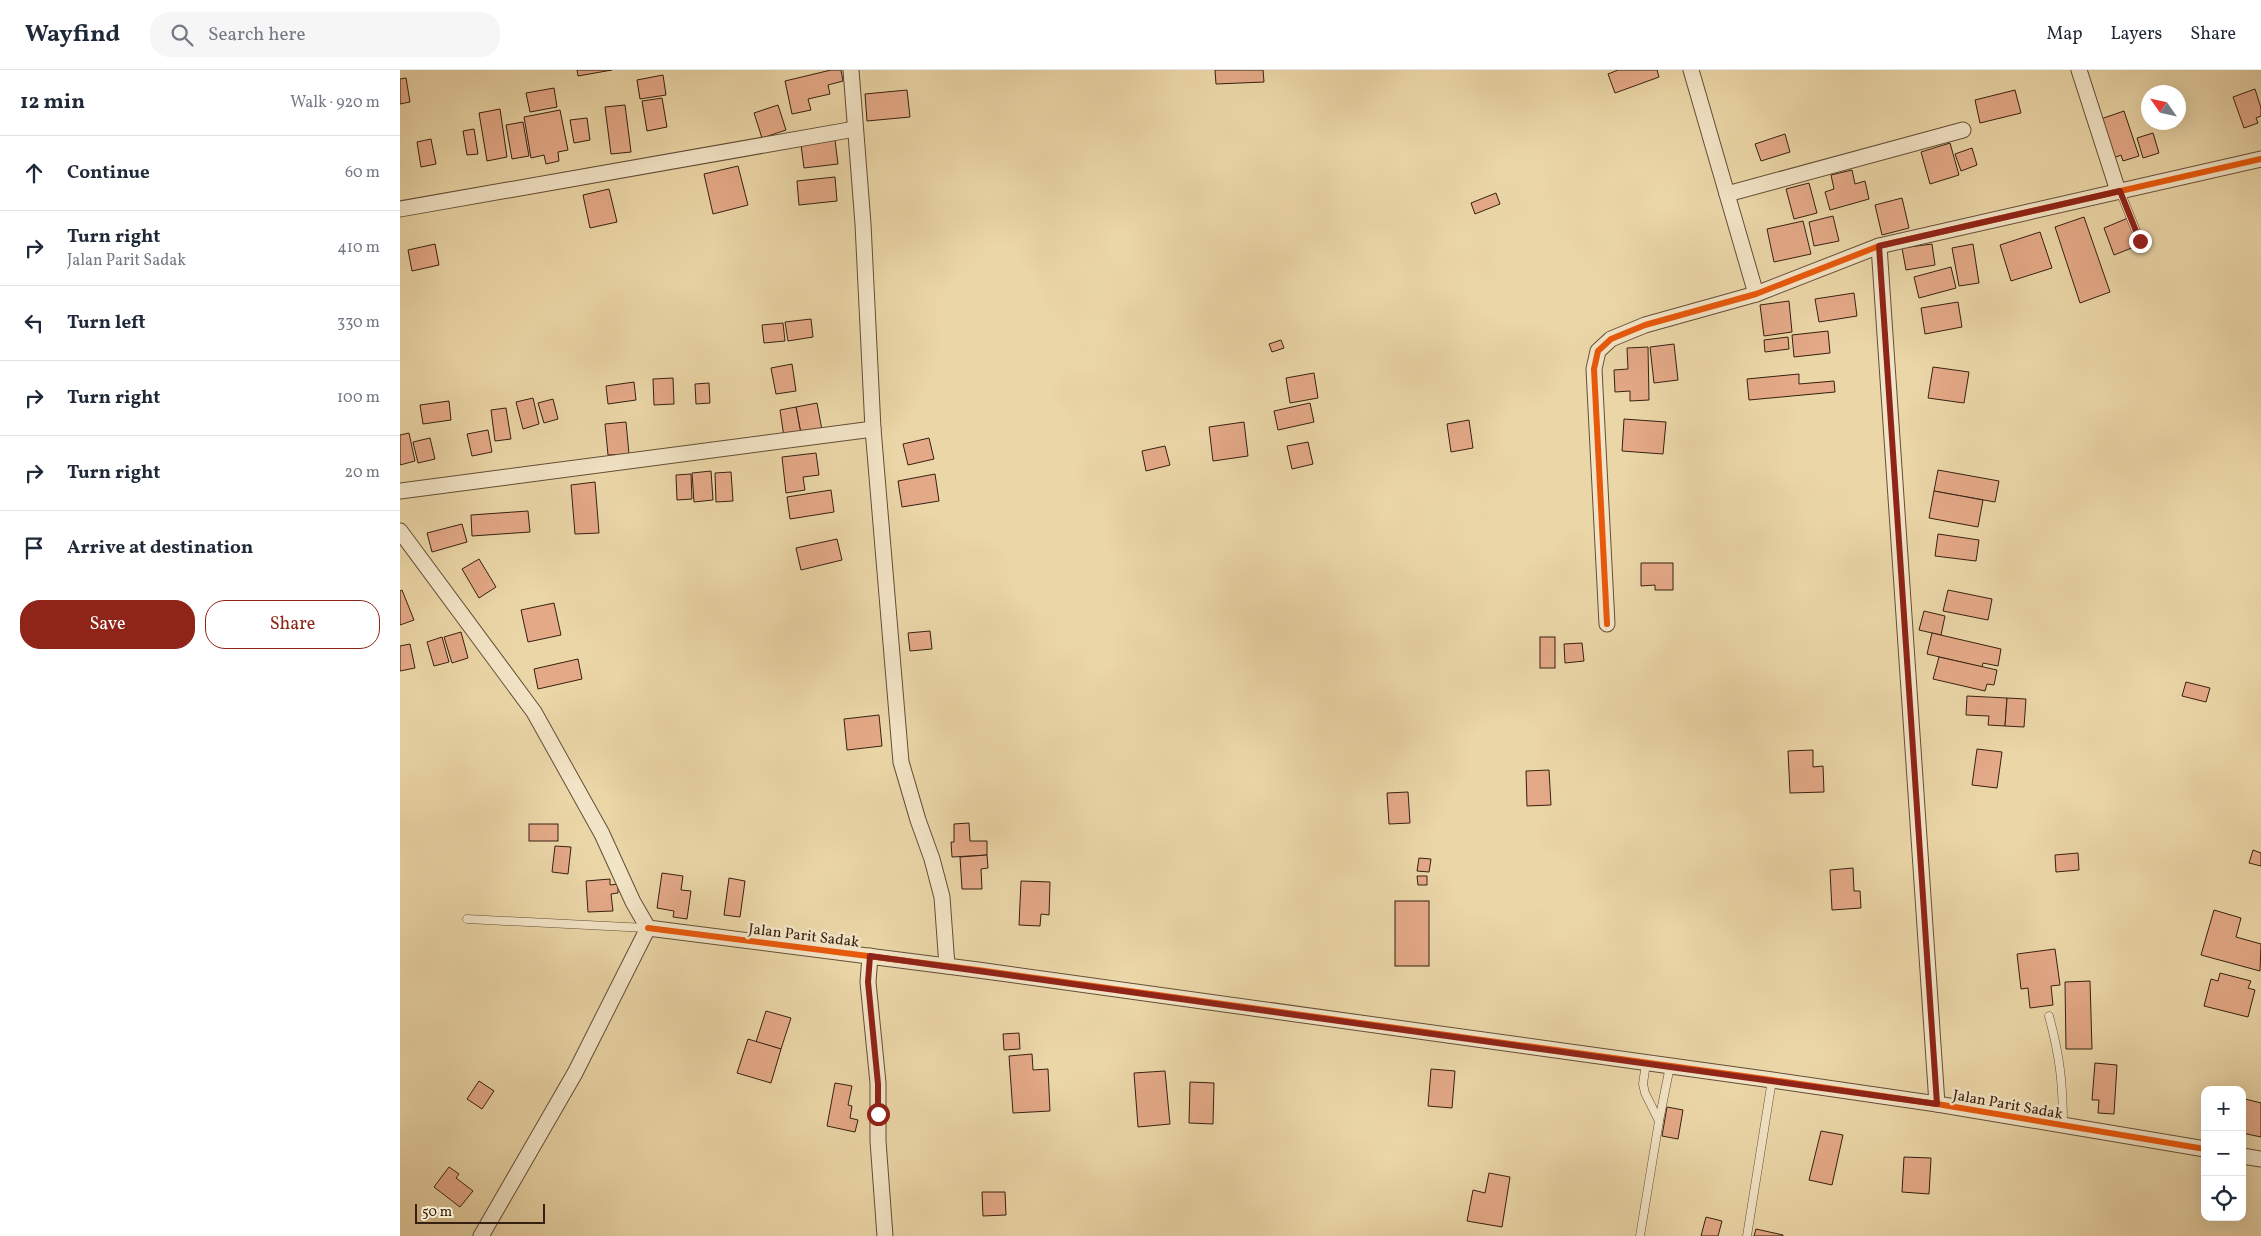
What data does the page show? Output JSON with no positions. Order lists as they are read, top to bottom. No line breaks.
{"streets":{"street":["Jalan Parit Sadak"]},"scale_bar":"50 m","north":"top left","page":{"header":"Wayfind","search":"Search here","nav":["Map","Layers","Share"],"heading":["12 min","Walk · 920 m"],"list":[["Continue","60 m"],["Turn right","Jalan Parit Sadak","410 m"],["Turn left","330 m"],["Turn right","100 m"],["Turn right","20 m"],"Arrive at destination"],"buttons":["Save","Share"],"map_buttons":["+","−"],"scale":"50 m"}}
